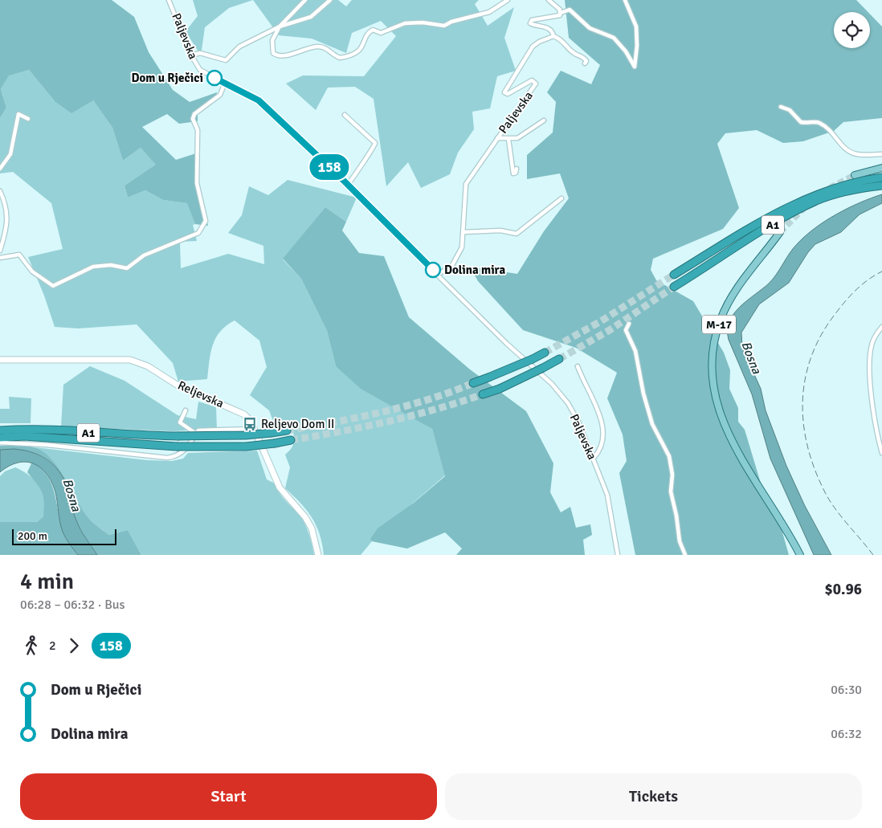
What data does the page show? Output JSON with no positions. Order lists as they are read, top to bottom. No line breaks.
{"streets":{"highway":["A1"],"main road":["M-17","Reljevska"],"street":["Paljevska"]},"water":["Bosna"],"places":{"other":["Dom u Rječici","Dolina mira"],"bus stop":["Reljevo Dom II"]},"lines":["bus line 158"],"scale_bar":"200 m","page":{"on_map":"158","scale":"200 m","heading":["4 min","06:28 – 06:32 · Bus","$0.96"],"legs":["2","158"],"list":[{"name":"Dom u Rječici","value":"06:30"},{"name":"Dolina mira","value":"06:32"}],"buttons":["Start","Tickets"]}}
